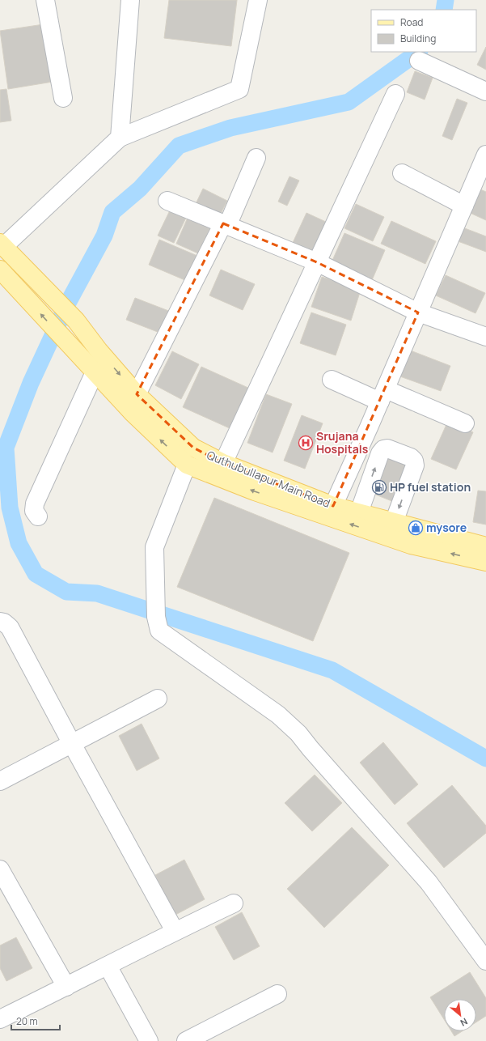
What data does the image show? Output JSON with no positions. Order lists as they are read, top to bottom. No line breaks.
{"streets":{"main road":["Quthubullapur Main Road"]},"places":{"hospital":["Srujana Hospitals"],"fuel station":["HP fuel station"],"shop":["mysore"]},"legend":["Road","Building"],"scale_bar":"20 m","north":"bottom right"}
